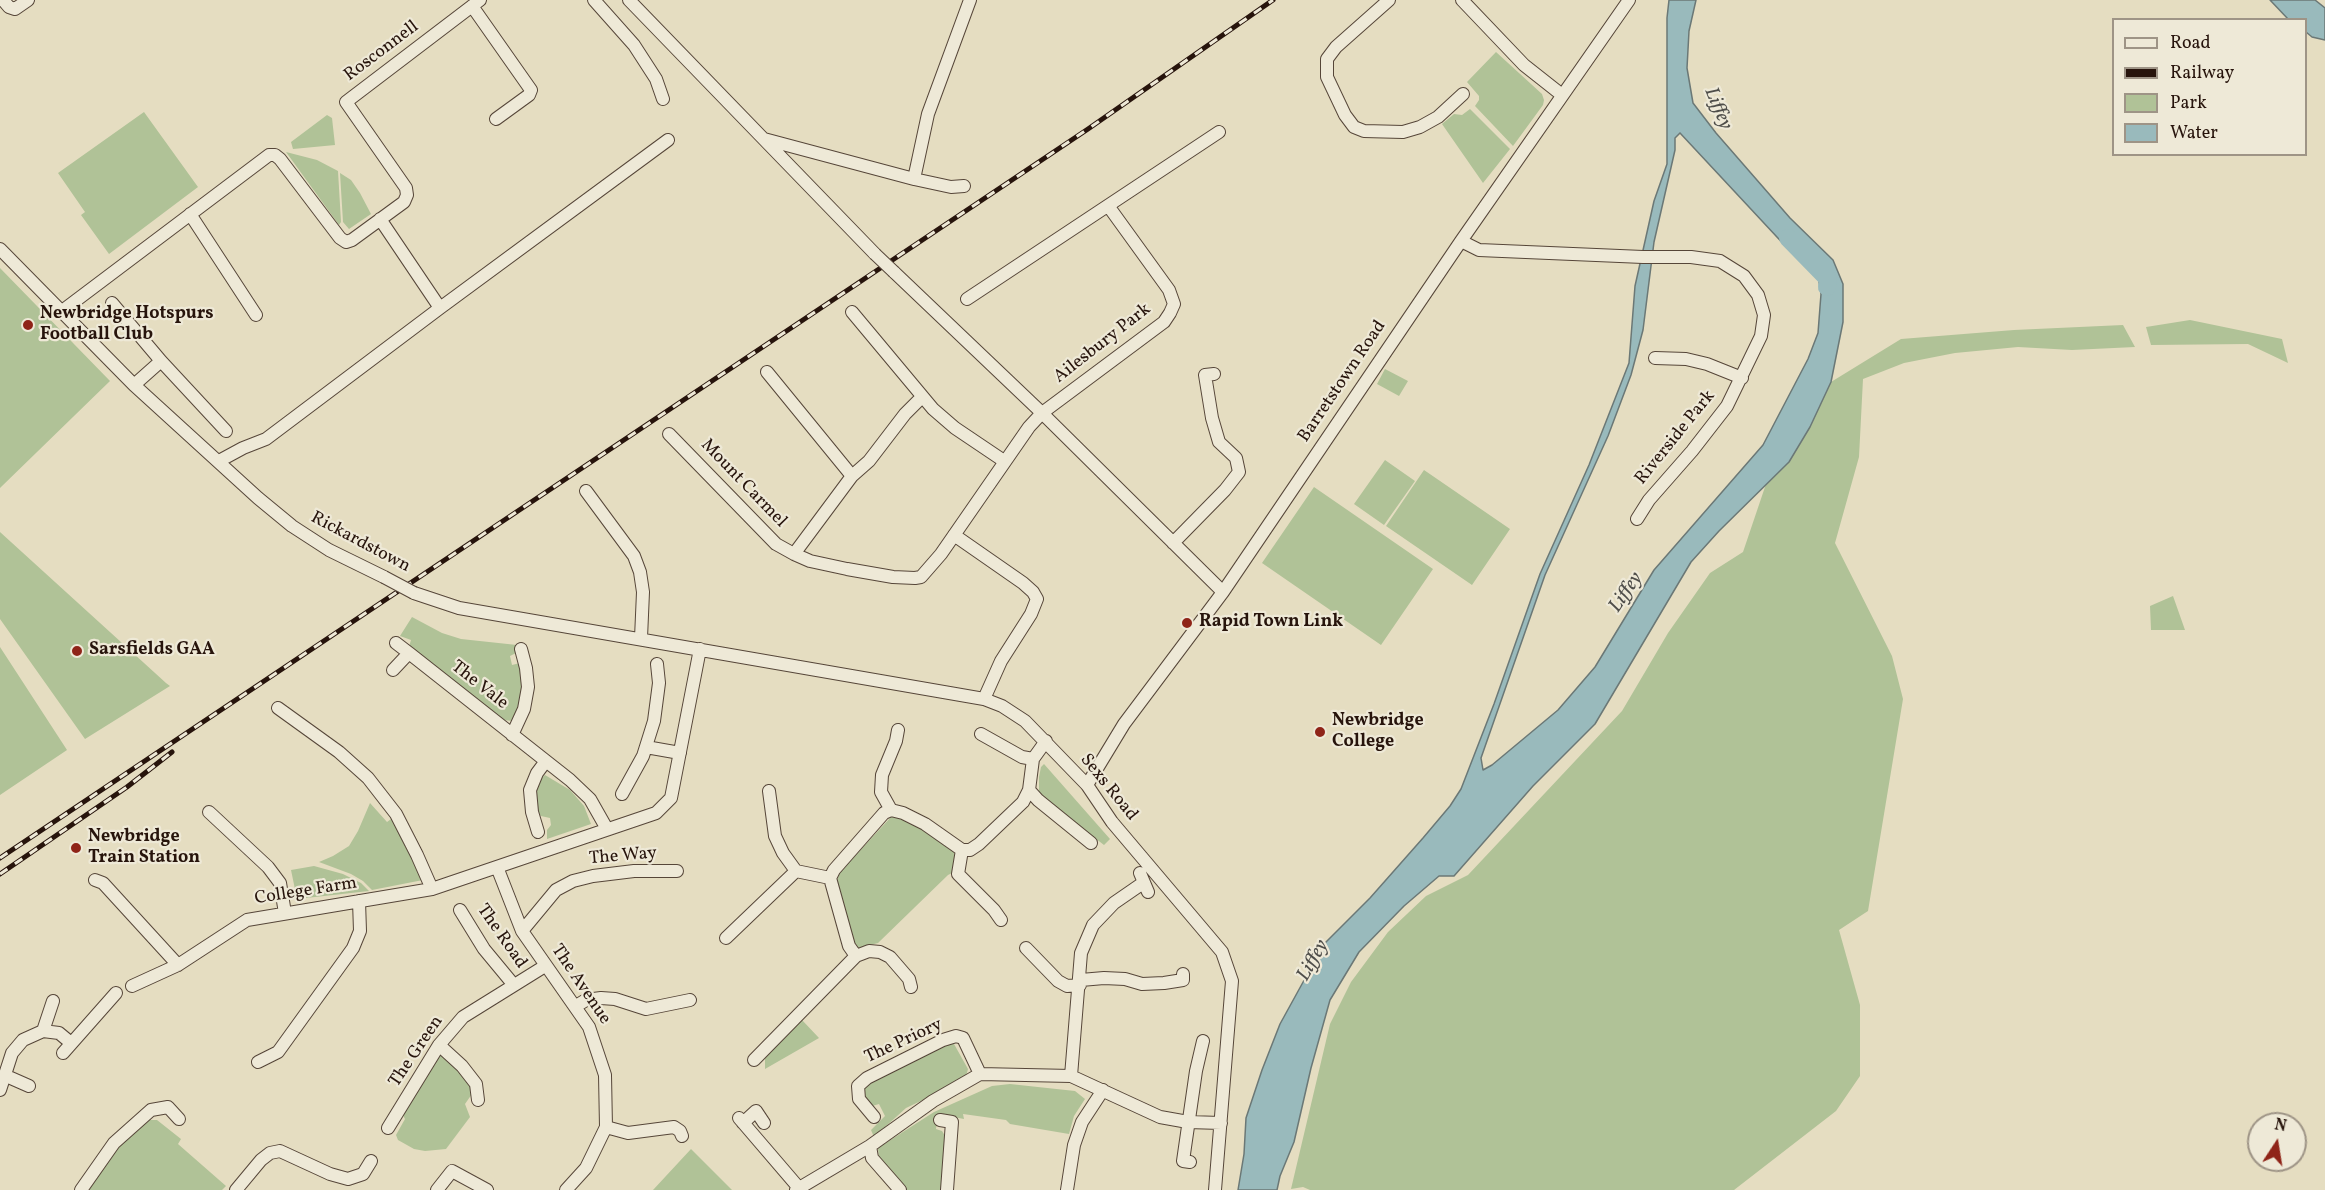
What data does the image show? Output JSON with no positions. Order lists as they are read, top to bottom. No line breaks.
{"streets":{"street":["Rosconnell","Ailesbury Park","Barretstown Road","Riverside Park","Mount Carmel","Rickardstown","The Vale","Sexs Road","The Way","College Farm","The Road","The Avenue","The Priory","The Green"]},"crossings":[["Rosconnell","Rickardstown"],["Ailesbury Park","Mount Carmel"],["Barretstown Road","Riverside Park"],["Barretstown Road","Sexs Road"],["Rickardstown","Sexs Road"],["Rickardstown","College Farm"],["The Vale","College Farm"],["Sexs Road","College Farm"],["The Way","The Avenue"],["College Farm","The Avenue"],["The Road","The Green"],["The Avenue","The Green"]],"water":["Liffey"],"places":["Newbridge Hotspurs Football Club","Rapid Town Link","Sarsfields GAA","Newbridge College","Newbridge Train Station"],"legend":["Road","Railway","Park","Water"],"north":"top"}
